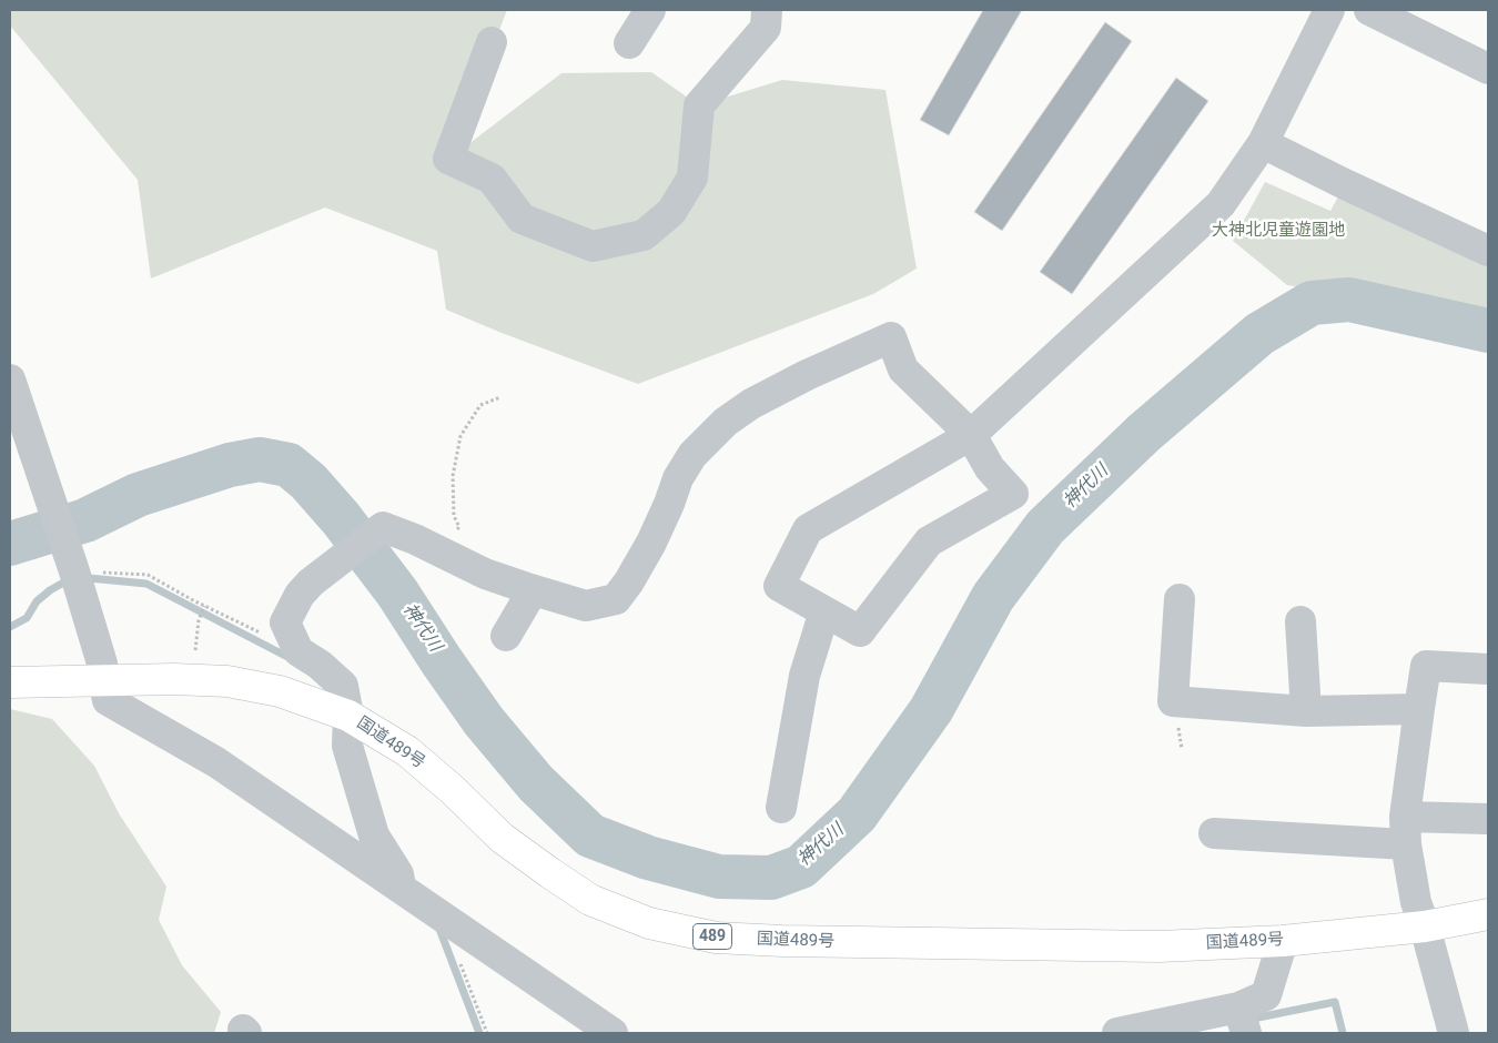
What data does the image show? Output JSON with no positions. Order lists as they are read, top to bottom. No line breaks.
{"streets":{"highway":["国道489号","489"]},"water":["神代川"],"parks":["大神北児童遊園地"]}
